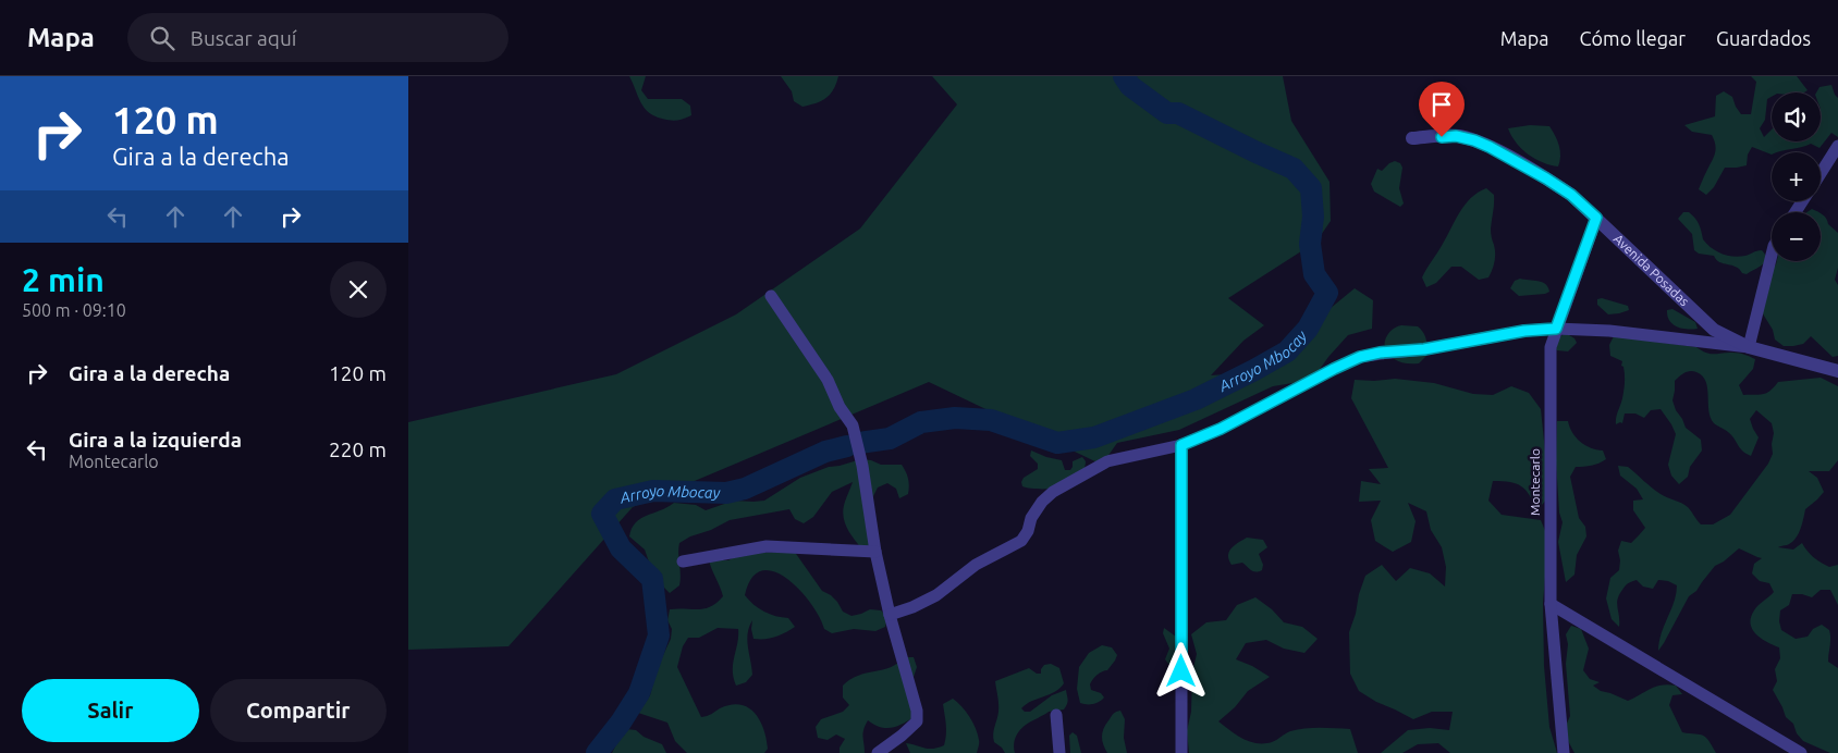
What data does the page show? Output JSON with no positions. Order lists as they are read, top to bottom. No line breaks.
{"streets":{"street":["Avenida Posadas","Montecarlo"]},"crossings":[["Avenida Posadas","Montecarlo"]],"water":["Arroyo Mbocay"],"page":{"header":"Mapa","search":"Buscar aquí","nav":["Mapa","Cómo llegar","Guardados"],"turn":["120 m","Gira a la derecha"],"map_buttons":["+","−"],"heading":["2 min","500 m · 09:10"],"list":[{"name":"Gira a la derecha","value":"120 m"},{"name":"Gira a la izquierda","note":"Montecarlo","value":"220 m"}],"buttons":["Salir","Compartir"]}}
